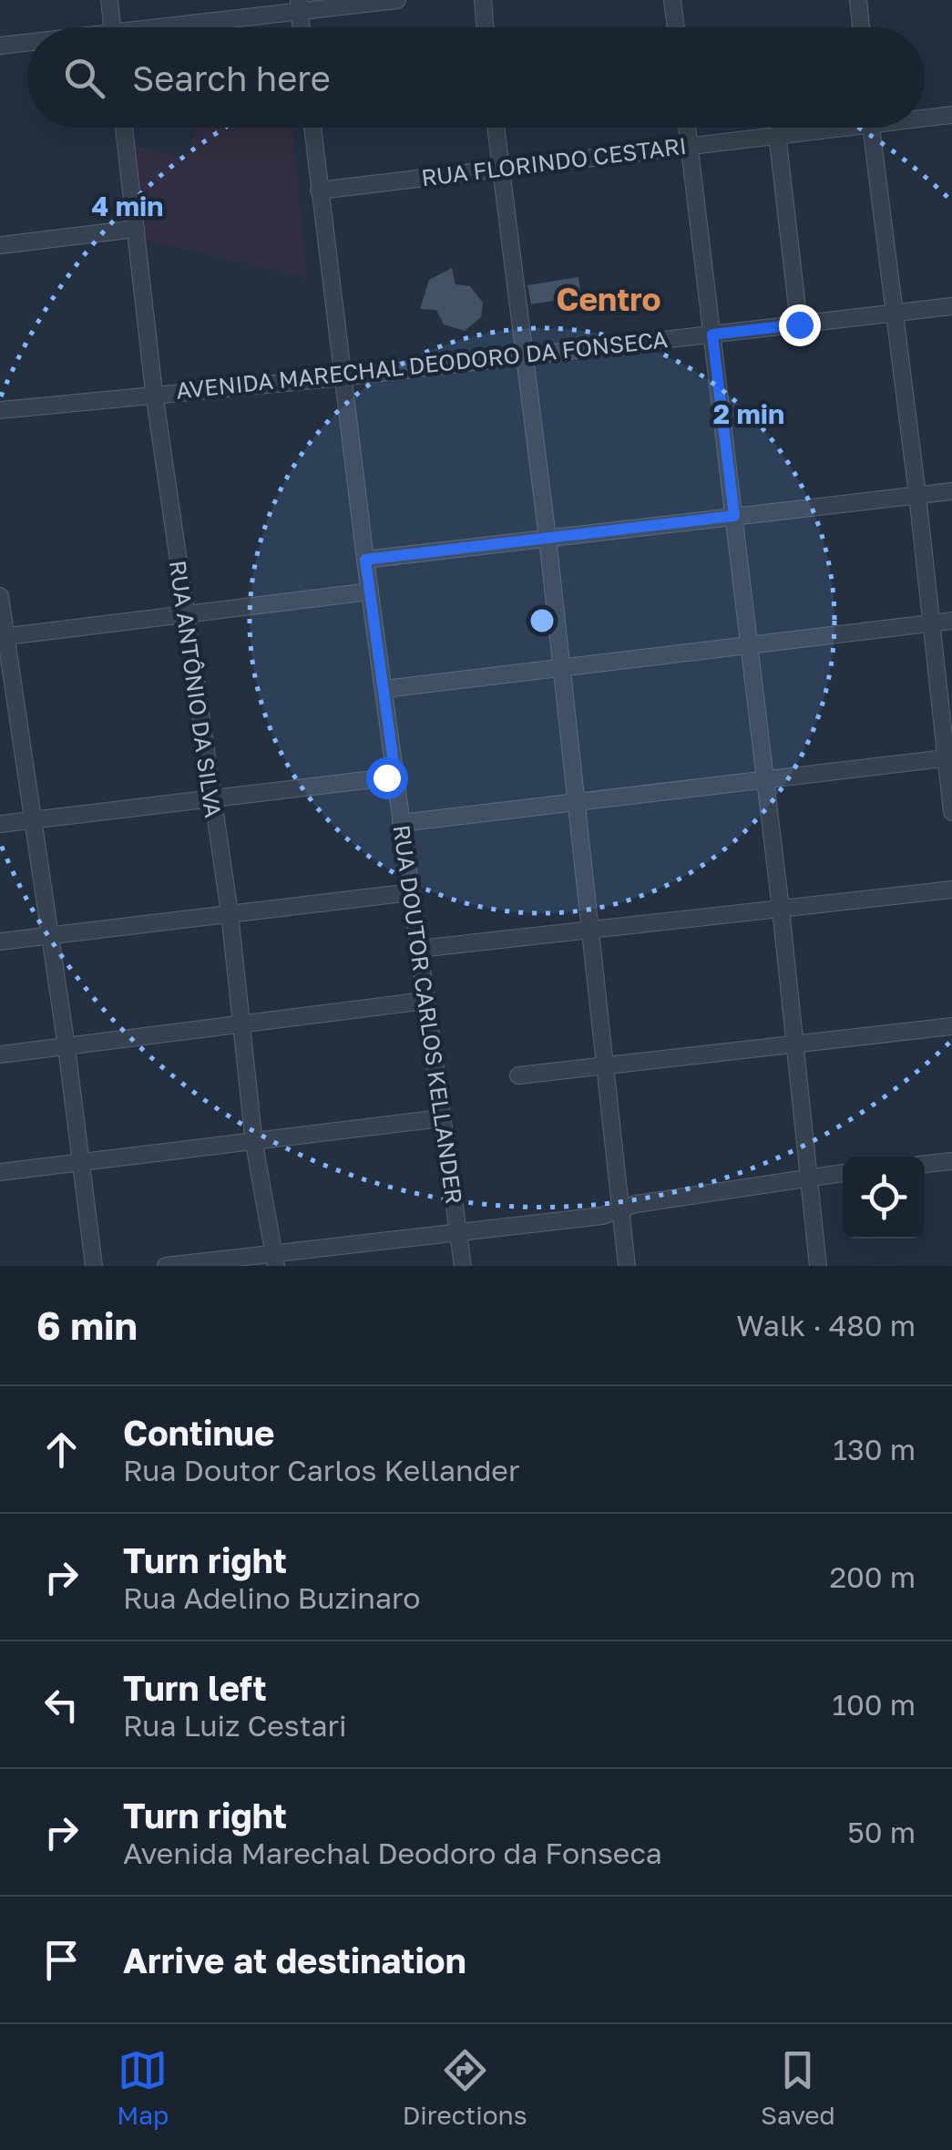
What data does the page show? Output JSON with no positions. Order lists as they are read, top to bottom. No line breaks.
{"streets":{"street":["RUA FLORINDO CESTARI","AVENIDA MARECHAL DEODORO DA FONSECA","RUA ANTÔNIO DA SILVA","RUA DOUTOR CARLOS KELLANDER"]},"crossings":[["RUA FLORINDO CESTARI","RUA DOUTOR CARLOS KELLANDER"],["AVENIDA MARECHAL DEODORO DA FONSECA","RUA ANTÔNIO DA SILVA"],["AVENIDA MARECHAL DEODORO DA FONSECA","RUA DOUTOR CARLOS KELLANDER"]],"districts":["Centro"],"page":{"search":"Search here","heading":["6 min","Walk · 480 m"],"list":[["Continue","Rua Doutor Carlos Kellander","130 m"],["Turn right","Rua Adelino Buzinaro","200 m"],["Turn left","Rua Luiz Cestari","100 m"],["Turn right","Avenida Marechal Deodoro da Fonseca","50 m"],"Arrive at destination"],"nav":["Map","Directions","Saved"]},"rings":["4 min","2 min"]}
